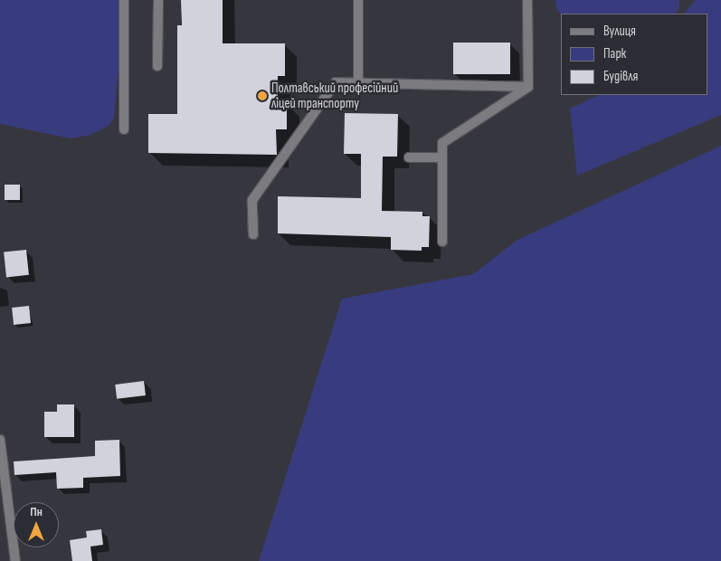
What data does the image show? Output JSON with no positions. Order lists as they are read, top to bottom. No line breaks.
{"places":["Полтавський професійний ліцей транспорту"],"legend":["Вулиця","Парк","Будівля"],"north":"top"}
